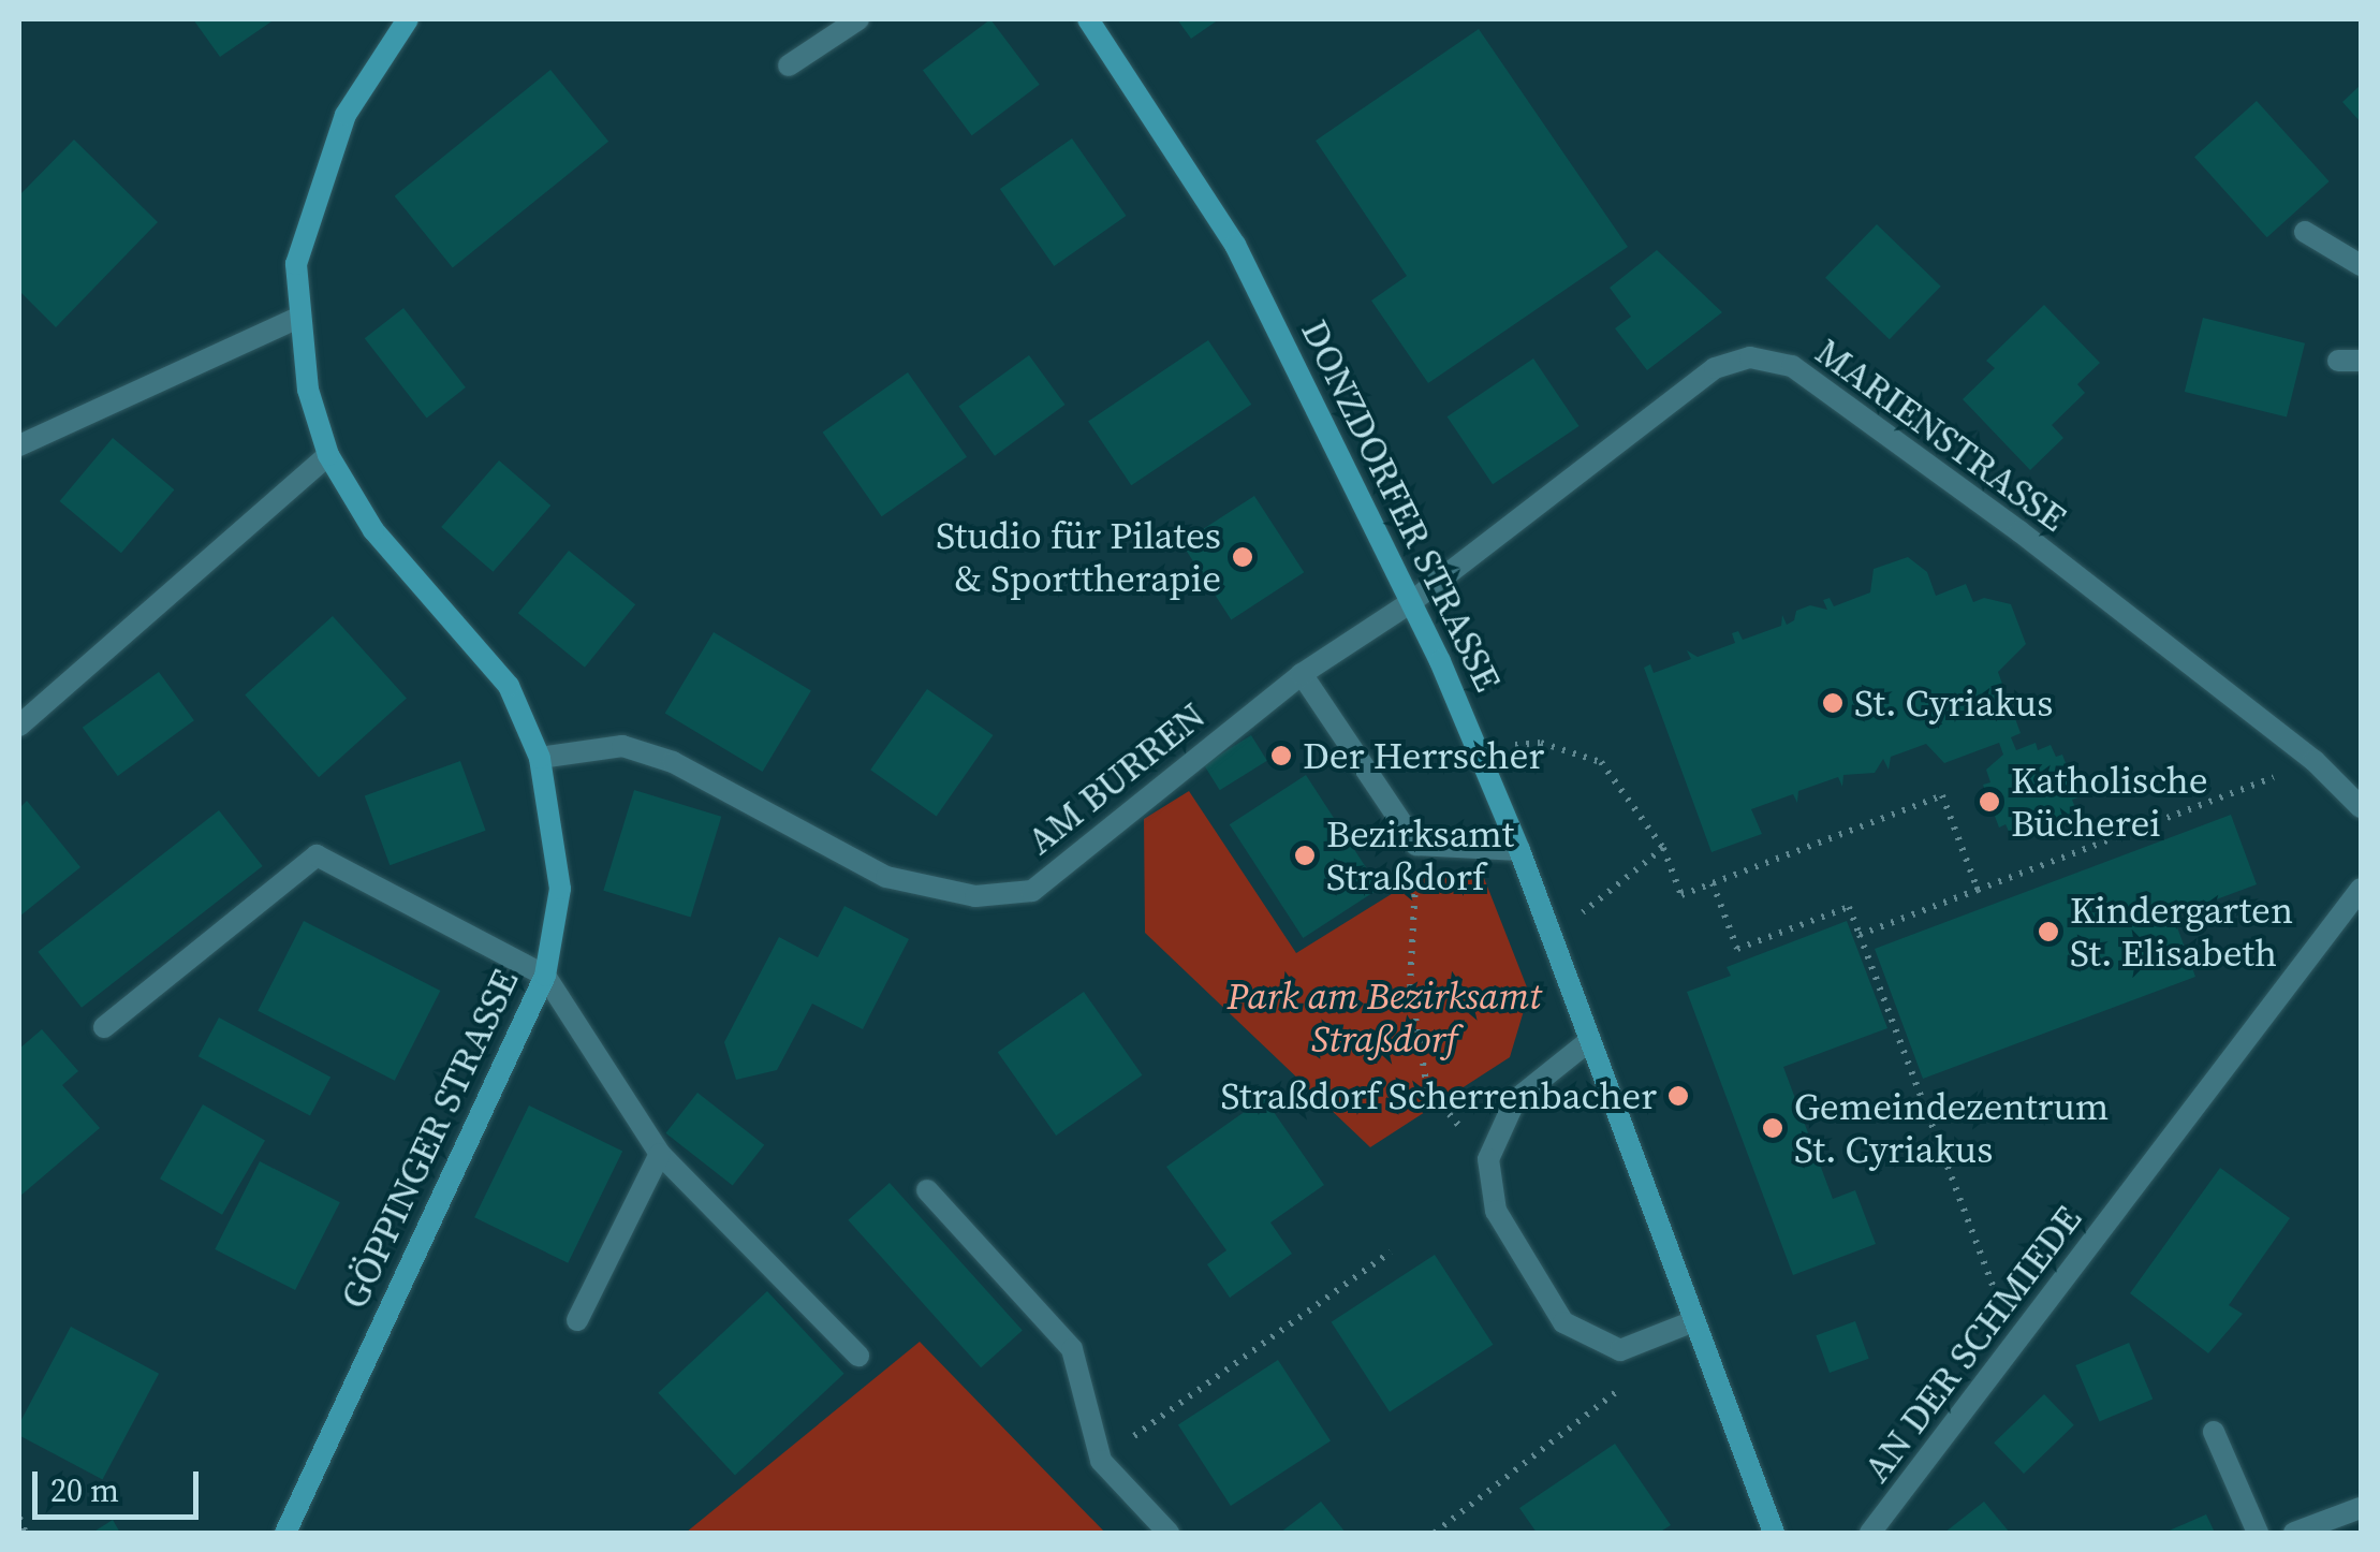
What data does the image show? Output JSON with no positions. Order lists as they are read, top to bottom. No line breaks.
{"streets":{"main road":["DONZDORFER STRASSE","GÖPPINGER STRASSE"],"street":["MARIENSTRASSE","AM BURREN","AN DER SCHMIEDE"]},"crossings":[["MARIENSTRASSE","DONZDORFER STRASSE"],["MARIENSTRASSE","AM BURREN"],["DONZDORFER STRASSE","AM BURREN"],["AM BURREN","GÖPPINGER STRASSE"]],"parks":["Park am Bezirksamt Straßdorf"],"places":["Studio für Pilates & Sporttherapie","St. Cyriakus","Der Herrscher","Katholische Bücherei","Bezirksamt Straßdorf","Kindergarten St. Elisabeth","Straßdorf Scherrenbacher","Gemeindezentrum St. Cyriakus"],"scale_bar":"20 m"}
